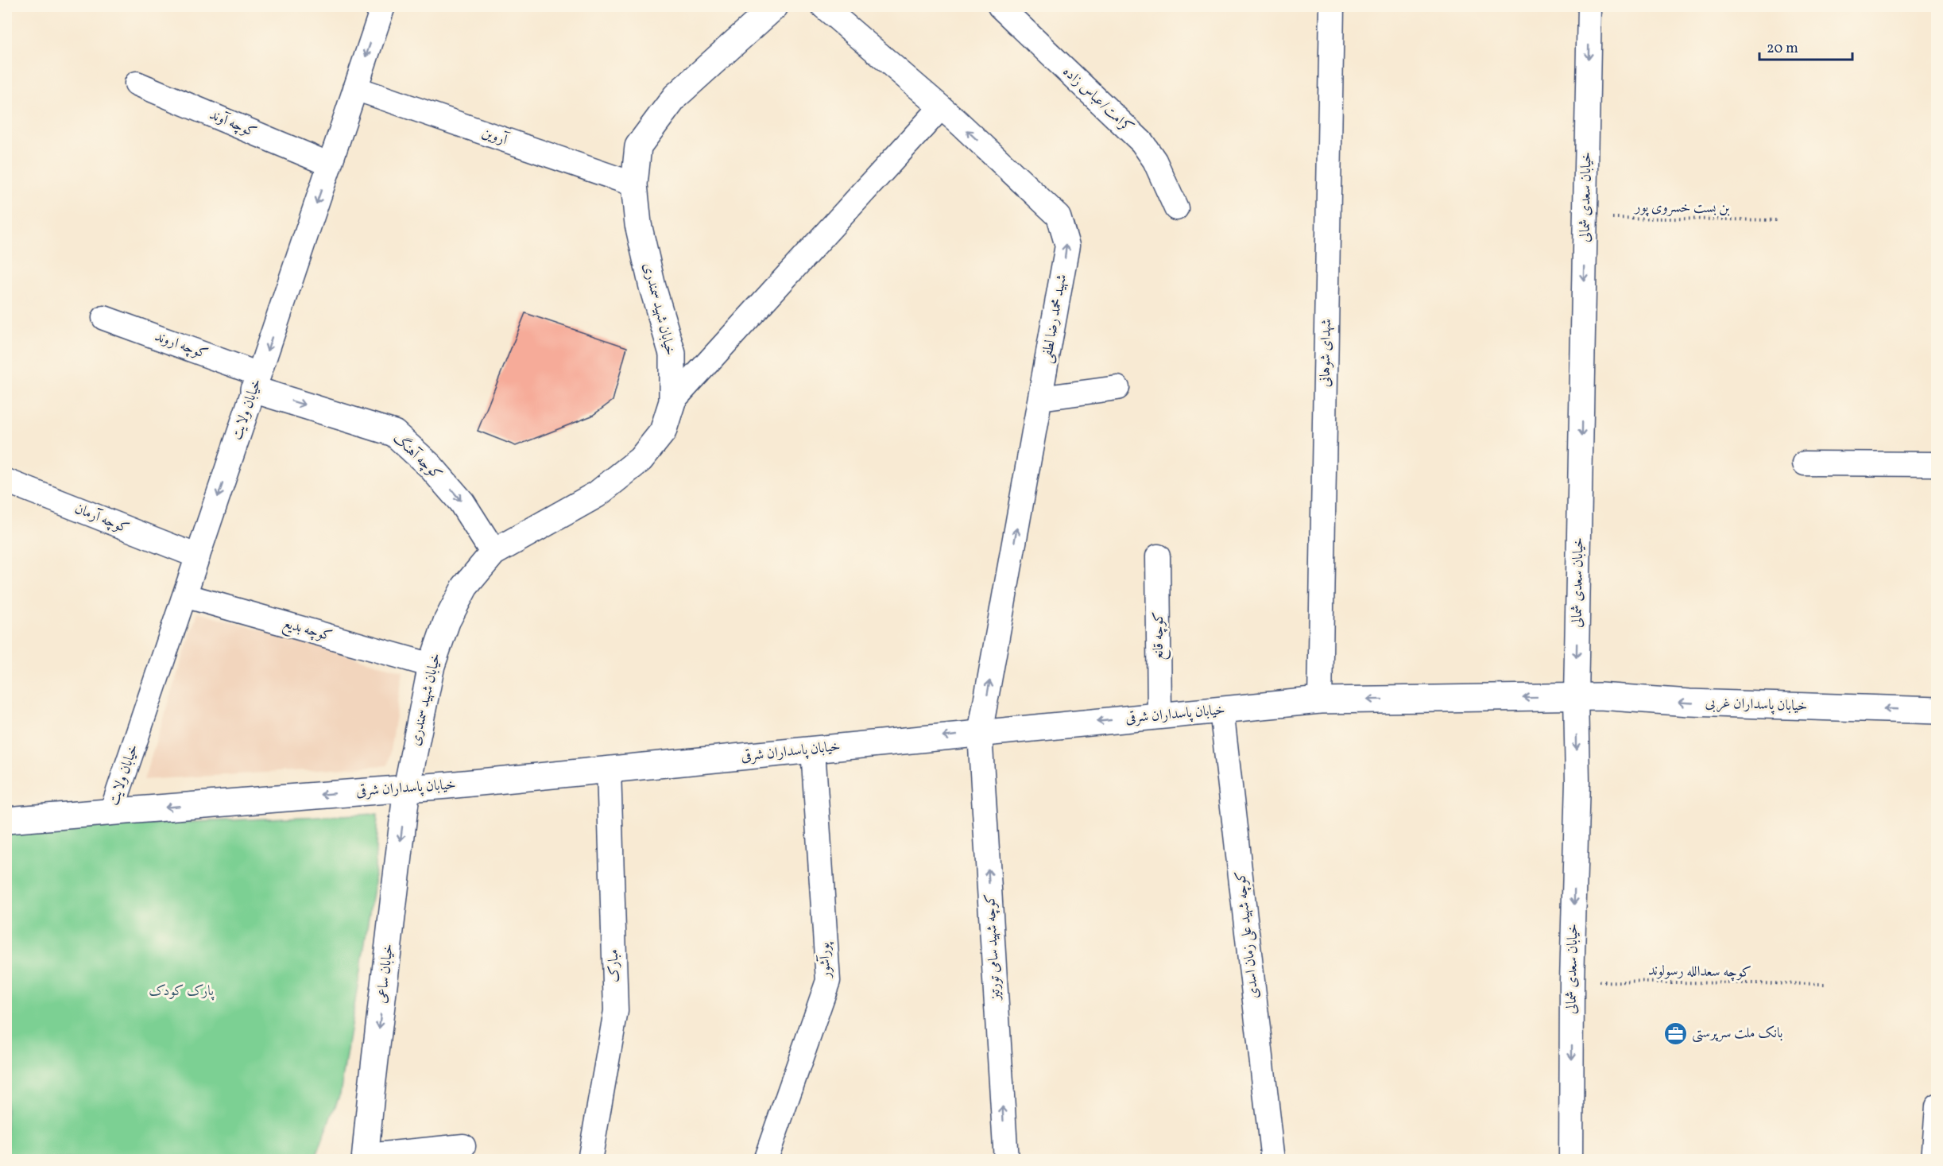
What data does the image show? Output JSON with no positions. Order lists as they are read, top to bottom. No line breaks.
{"streets":{"street":["کرامت/عباس زاده","کوچه آوند","آروین","خیابان سعدی شمالی","خیابان شهید سمندری","شهید محمد رضا لطفی","کوچه اروند","شهدای شوهانی","خیابان ولایت","کوچه آهنگ","کوچه آرمان","کوچه بدیع","کوچه قانع","خیابان پاسداران غربی","خیابان پاسداران شرقی","کوچه شهید علی زمان اسدی","کوچه شهید سامی تورتیز","پورآشور","مبارک","خیابان ساعی"],"path":["بن بست خسروی پور","کوچه سعدالله رسولوند"]},"crossings":[["کوچه آوند","خیابان ولایت"],["آروین","خیابان شهید سمندری"],["آروین","خیابان ولایت"],["خیابان سعدی شمالی","بن بست خسروی پور"],["خیابان سعدی شمالی","خیابان پاسداران غربی"],["خیابان سعدی شمالی","خیابان پاسداران شرقی"],["خیابان سعدی شمالی","کوچه سعدالله رسولوند"],["خیابان شهید سمندری","کوچه آهنگ"],["خیابان شهید سمندری","کوچه بدیع"],["خیابان شهید سمندری","خیابان پاسداران شرقی"],["خیابان شهید سمندری","خیابان ساعی"],["شهید محمد رضا لطفی","خیابان پاسداران شرقی"],["شهید محمد رضا لطفی","کوچه شهید سامی تورتیز"],["کوچه اروند","خیابان ولایت"],["کوچه اروند","کوچه آهنگ"],["شهدای شوهانی","خیابان پاسداران شرقی"],["خیابان ولایت","کوچه آهنگ"],["خیابان ولایت","کوچه آرمان"],["خیابان ولایت","کوچه بدیع"],["خیابان ولایت","خیابان پاسداران شرقی"],["کوچه قانع","خیابان پاسداران شرقی"],["خیابان پاسداران غربی","خیابان پاسداران شرقی"],["خیابان پاسداران شرقی","کوچه شهید علی زمان اسدی"],["خیابان پاسداران شرقی","کوچه شهید سامی تورتیز"],["خیابان پاسداران شرقی","پورآشور"],["خیابان پاسداران شرقی","مبارک"],["خیابان پاسداران شرقی","خیابان ساعی"]],"one_way":["خیابان سعدی شمالی","شهید محمد رضا لطفی","خیابان ولایت","کوچه آهنگ","خیابان پاسداران غربی","خیابان پاسداران شرقی","کوچه شهید سامی تورتیز","خیابان ساعی"],"parks":["پارک کودک"],"places":{"office":["بانک ملت سرپرستی"]},"scale_bar":"20 m"}
